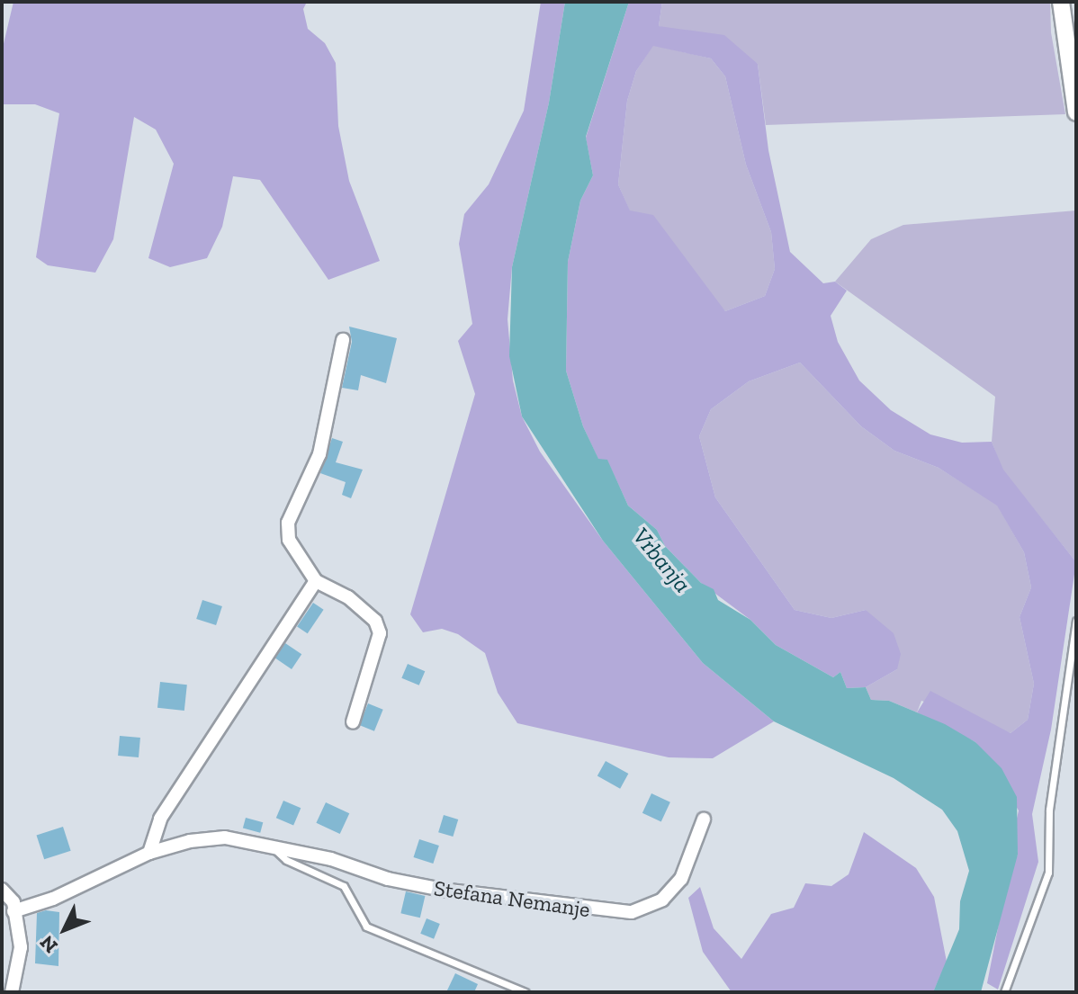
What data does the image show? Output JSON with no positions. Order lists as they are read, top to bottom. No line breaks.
{"streets":{"street":["Stefana Nemanje"]},"water":["Vrbanja"],"north":"bottom left"}
